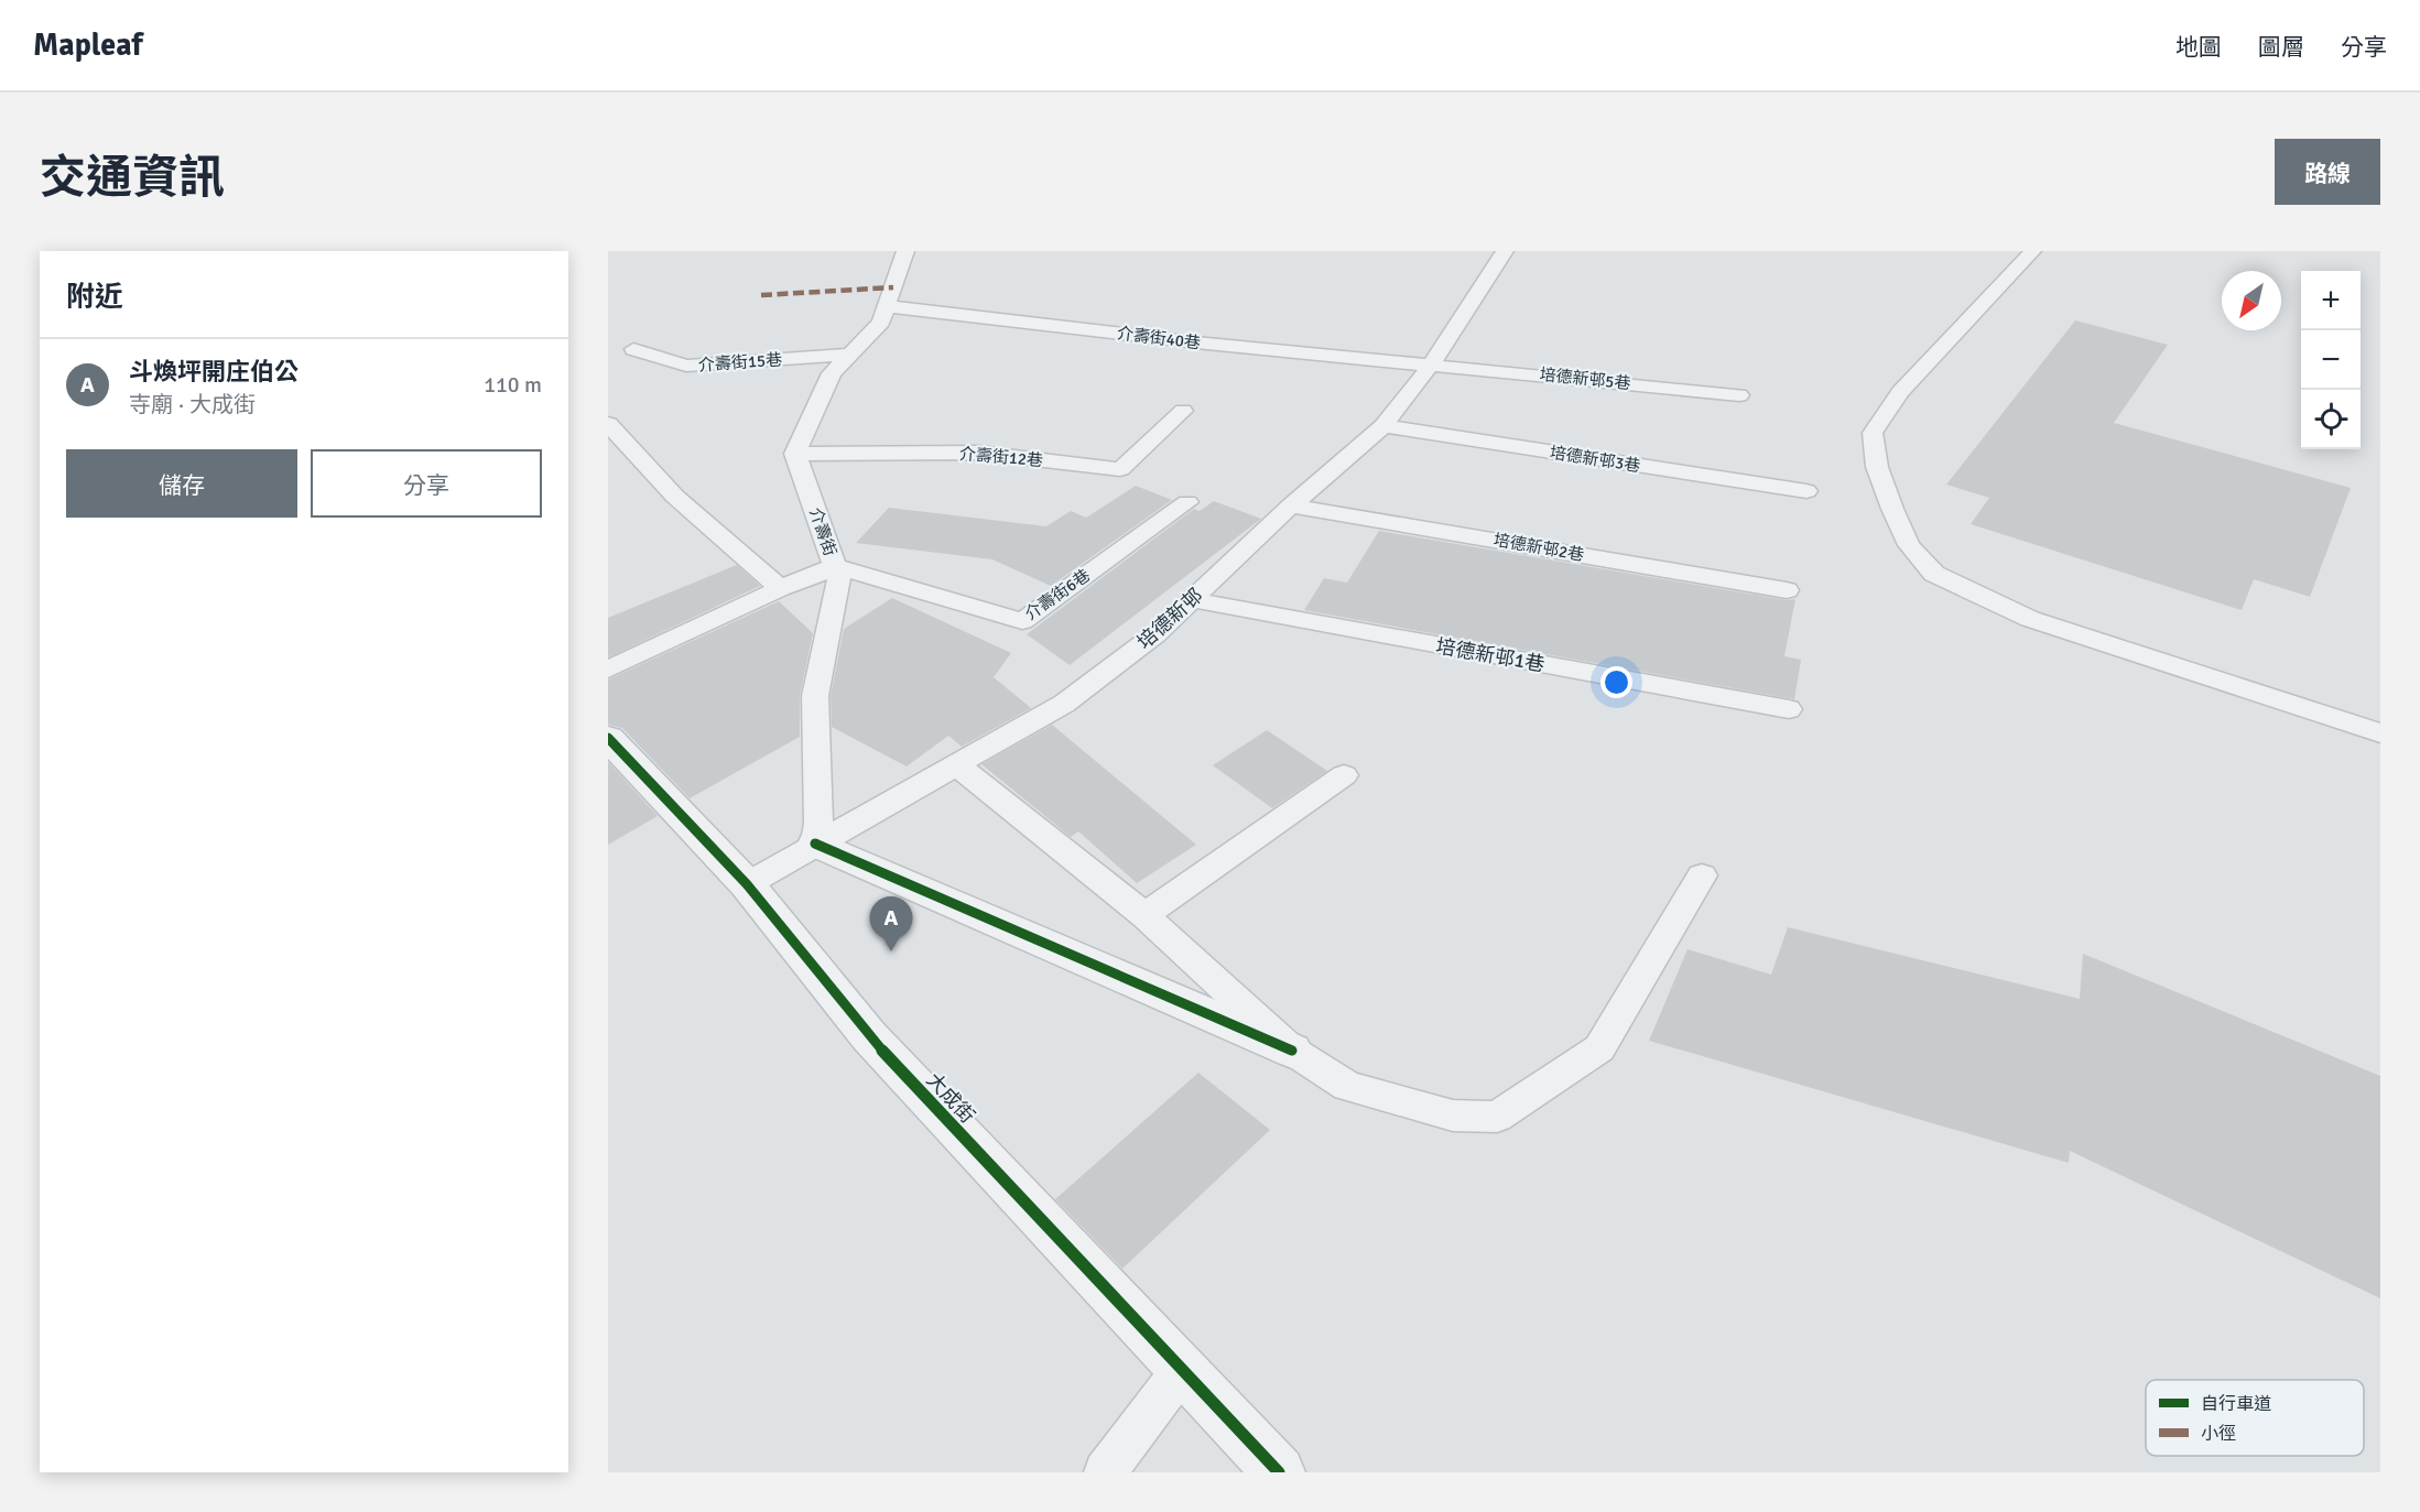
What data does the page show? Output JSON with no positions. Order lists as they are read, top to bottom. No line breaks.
{"streets":{"street":["大成街"],"lane":["介壽街40巷","介壽街15巷","培德新邨5巷","介壽街12巷","培德新邨3巷","介壽街","培德新邨2巷","介壽街6巷","培德新邨","培德新邨1巷"]},"crossings":[["介壽街40巷","培德新邨5巷"],["介壽街40巷","培德新邨"],["培德新邨5巷","培德新邨"],["介壽街12巷","介壽街"],["培德新邨3巷","培德新邨"],["介壽街","介壽街6巷"],["介壽街","培德新邨"],["培德新邨2巷","培德新邨"],["培德新邨","培德新邨1巷"],["培德新邨","大成街"]],"legend":["自行車道","小徑"],"north":"bottom left","page":{"header":"Mapleaf","nav":["地圖","圖層","分享"],"title":"交通資訊","buttons":["路線",["儲存","分享"]],"heading":"附近","map_buttons":["+","−"],"list":[{"mark":"A","name":"斗煥坪開庄伯公","note":"寺廟 · 大成街","value":"110 m"}],"pins":"A"}}
